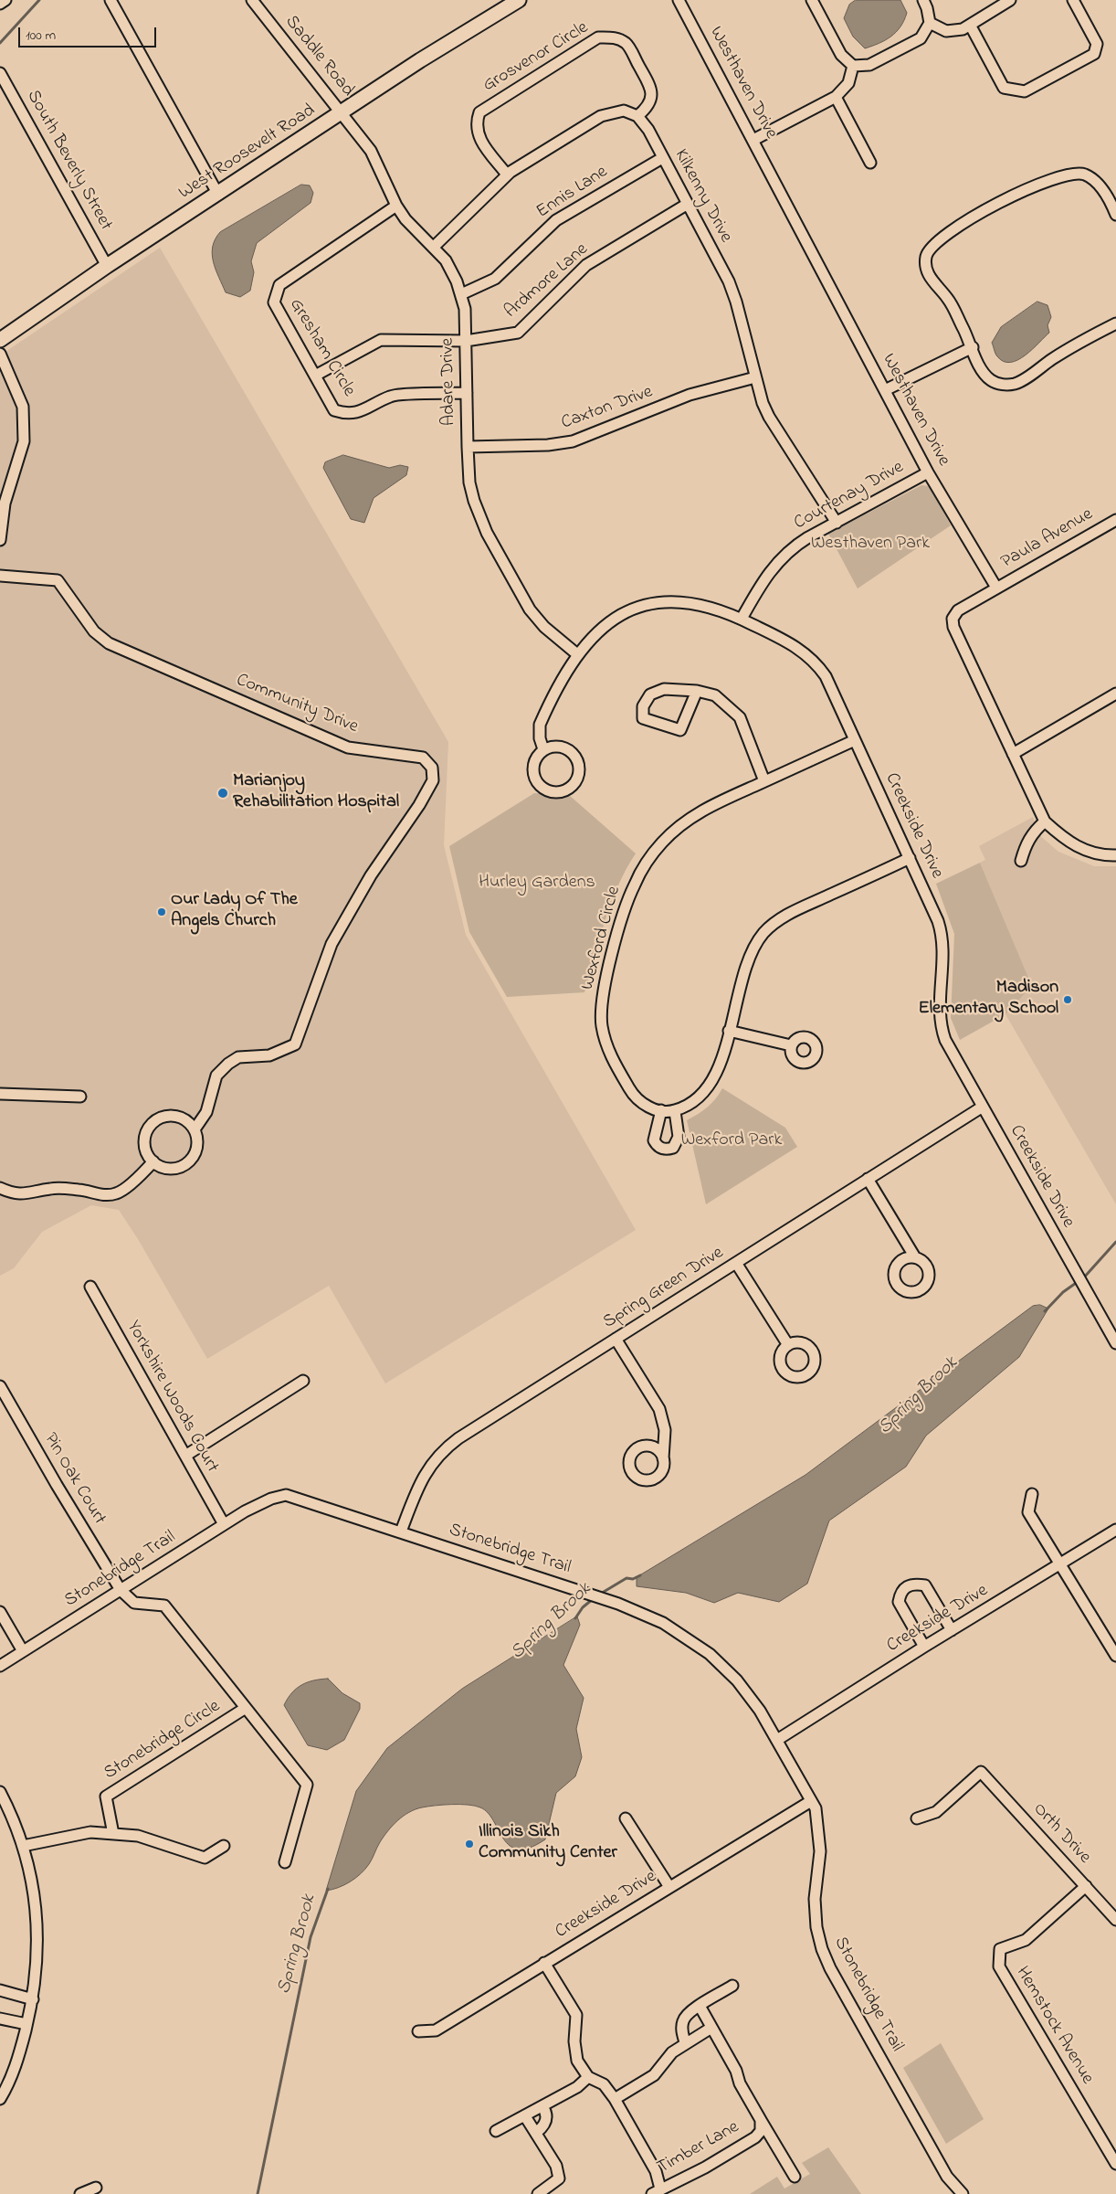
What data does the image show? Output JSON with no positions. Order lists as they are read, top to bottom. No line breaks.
{"streets":{"main road":["West Roosevelt Road"],"street":["Saddle Road","Grosvenor Circle","Westhaven Drive","South Beverly Street","Ennis Lane","Kilkenny Drive","Ardmore Lane","Gresham Circle","Adare Drive","Caxton Drive","Courtenay Drive","Paula Avenue","Community Drive","Creekside Drive","Wexford Circle","Spring Green Drive","Yorkshire Woods Court","Pin Oak Court","Stonebridge Trail","Stonebridge Circle","Orth Drive","Hemstock Avenue","Timber Lane"]},"crossings":[["Saddle Road","West Roosevelt Road"],["Saddle Road","Adare Drive"],["Grosvenor Circle","Kilkenny Drive"],["Westhaven Drive","Courtenay Drive"],["Westhaven Drive","Paula Avenue"],["West Roosevelt Road","South Beverly Street"],["West Roosevelt Road","Adare Drive"],["Ennis Lane","Kilkenny Drive"],["Ennis Lane","Adare Drive"],["Kilkenny Drive","Ardmore Lane"],["Kilkenny Drive","Caxton Drive"],["Kilkenny Drive","Courtenay Drive"],["Ardmore Lane","Gresham Circle"],["Ardmore Lane","Adare Drive"],["Gresham Circle","Adare Drive"],["Adare Drive","Caxton Drive"],["Adare Drive","Creekside Drive"],["Courtenay Drive","Creekside Drive"],["Creekside Drive","Wexford Circle"],["Creekside Drive","Spring Green Drive"],["Creekside Drive","Stonebridge Trail"],["Spring Green Drive","Stonebridge Trail"],["Yorkshire Woods Court","Stonebridge Trail"],["Pin Oak Court","Stonebridge Trail"],["Pin Oak Court","Stonebridge Circle"],["Stonebridge Trail","Stonebridge Circle"],["Orth Drive","Hemstock Avenue"]],"water":["Spring Brook"],"parks":["Westhaven Park","Hurley Gardens","Wexford Park"],"places":["Marianjoy Rehabilitation Hospital","Our Lady Of The Angels Church","Madison Elementary School","Illinois Sikh Community Center"],"scale_bar":"100 m"}
